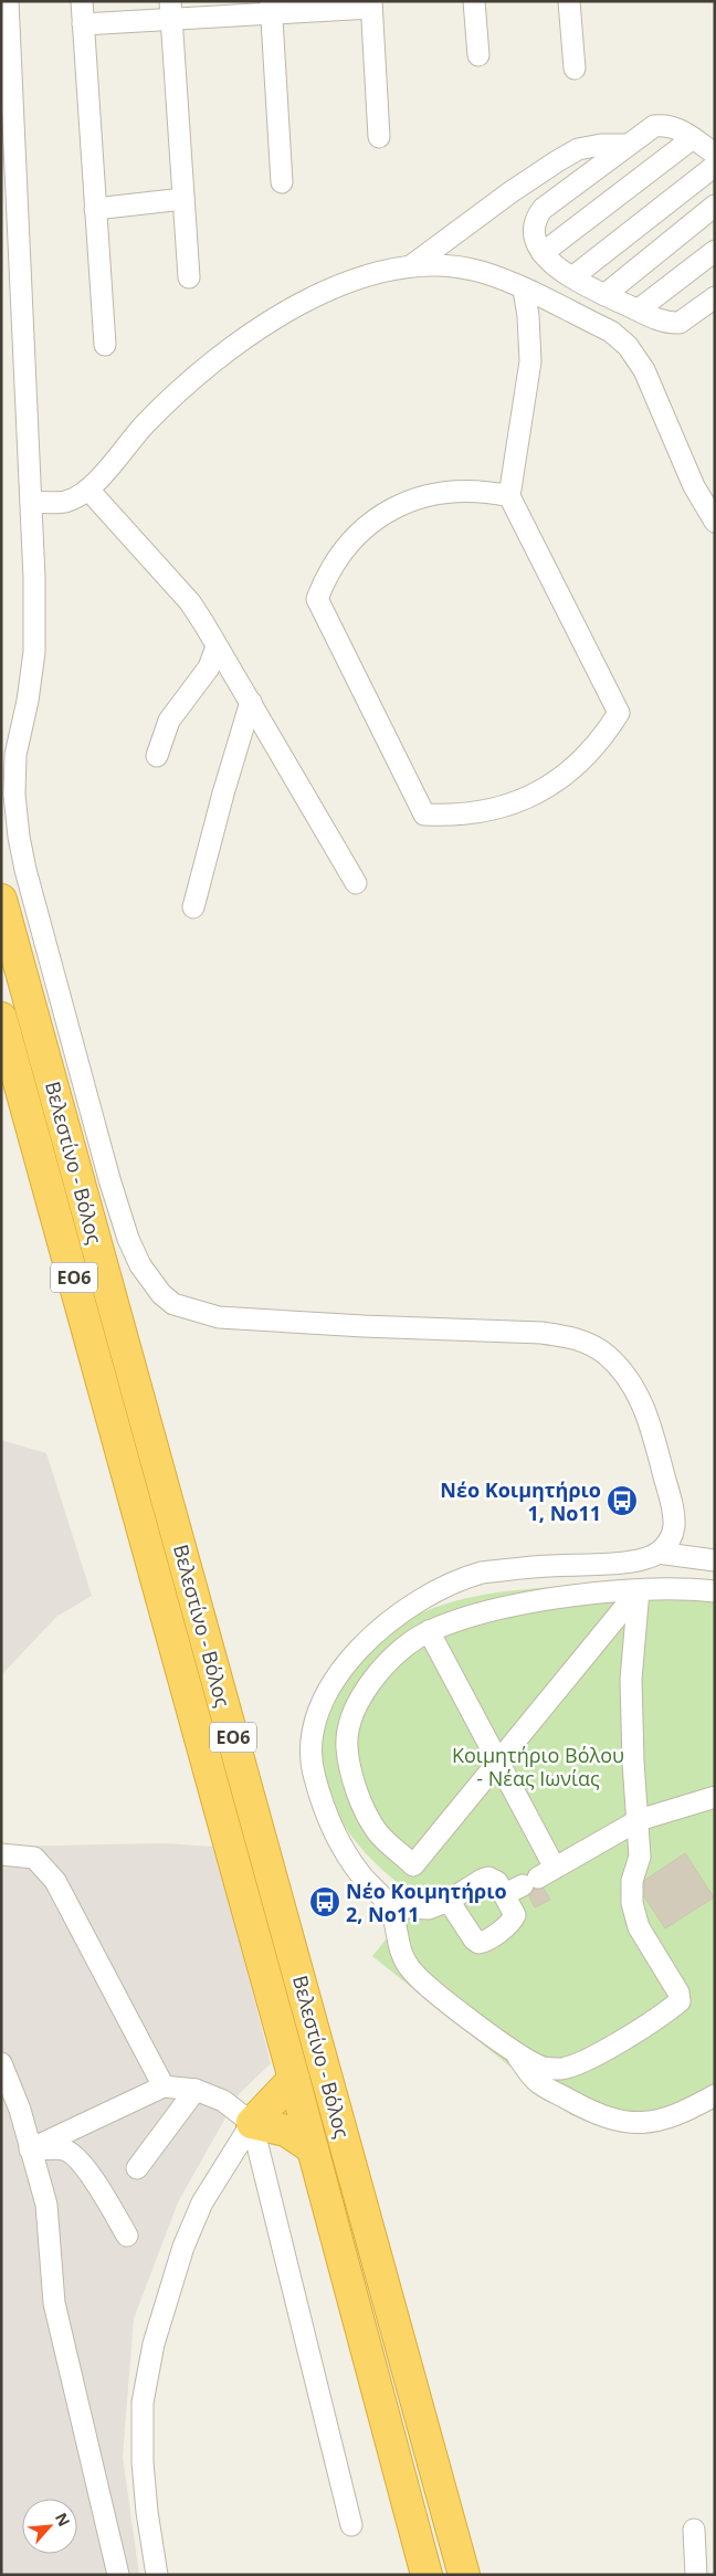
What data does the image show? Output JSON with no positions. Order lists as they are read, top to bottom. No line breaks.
{"streets":{"highway":["Βελεστίνο - Βόλος","ΕΟ6"]},"parks":["Κοιμητήριο Βόλου - Νέας Ιωνίας"],"places":{"bus stop":["Νέο Κοιμητήριο 1, Νο11","Νέο Κοιμητήριο 2, Νο11"]},"north":"top right"}
